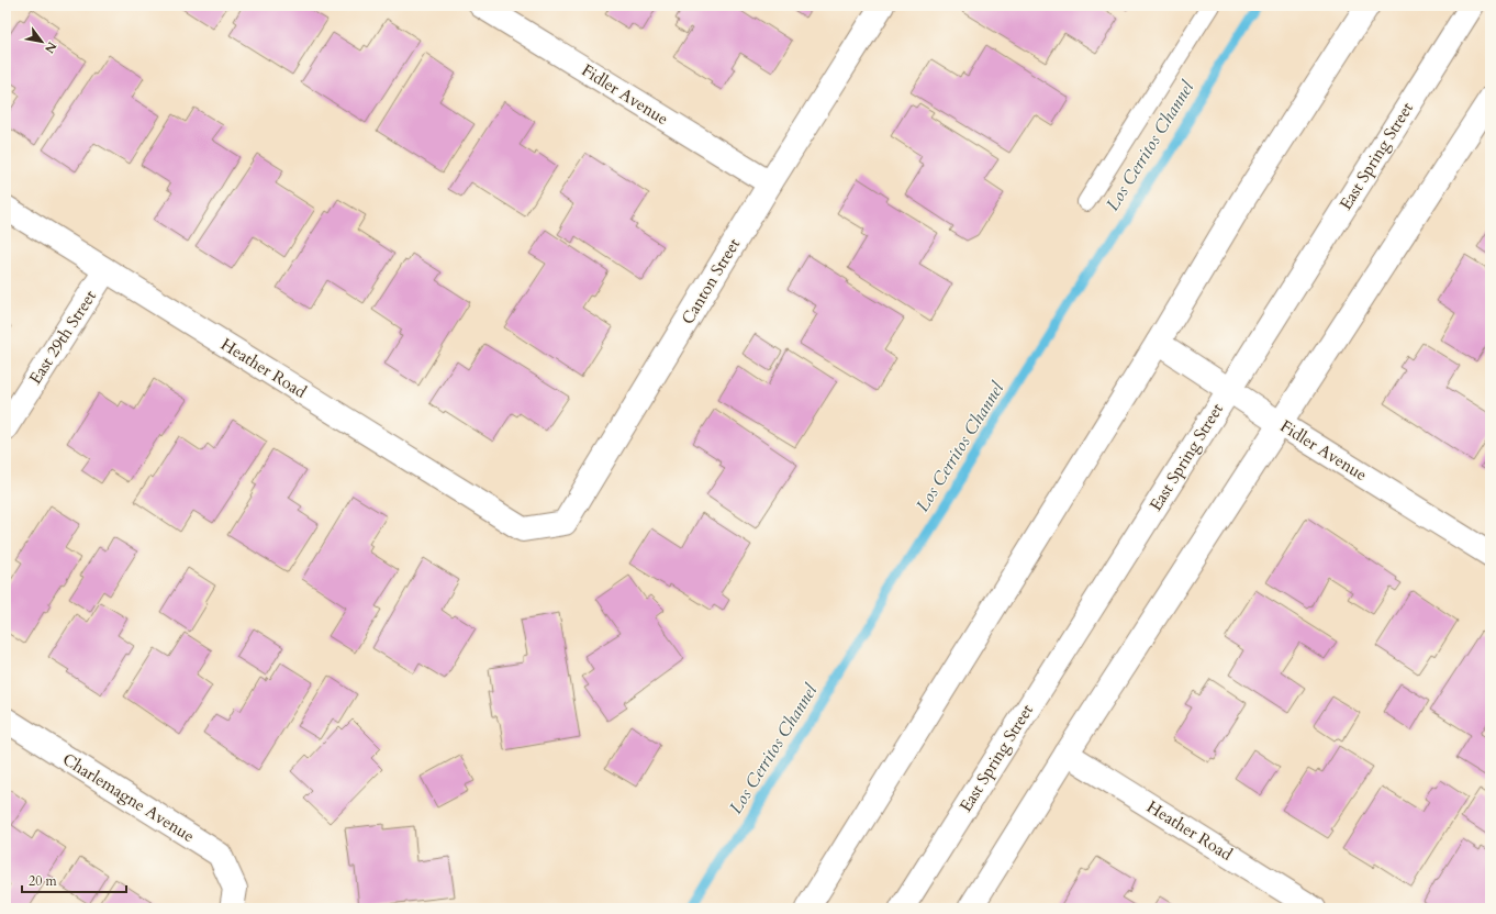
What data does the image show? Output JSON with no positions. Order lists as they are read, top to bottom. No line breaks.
{"streets":{"street":["Fidler Avenue","East Spring Street","Canton Street","East 29th Street","Heather Road","Charlemagne Avenue"]},"crossings":[["Fidler Avenue","East Spring Street"],["Fidler Avenue","Canton Street"],["Canton Street","Heather Road"],["East 29th Street","Heather Road"]],"water":["Los Cerritos Channel"],"scale_bar":"20 m","north":"bottom right"}
